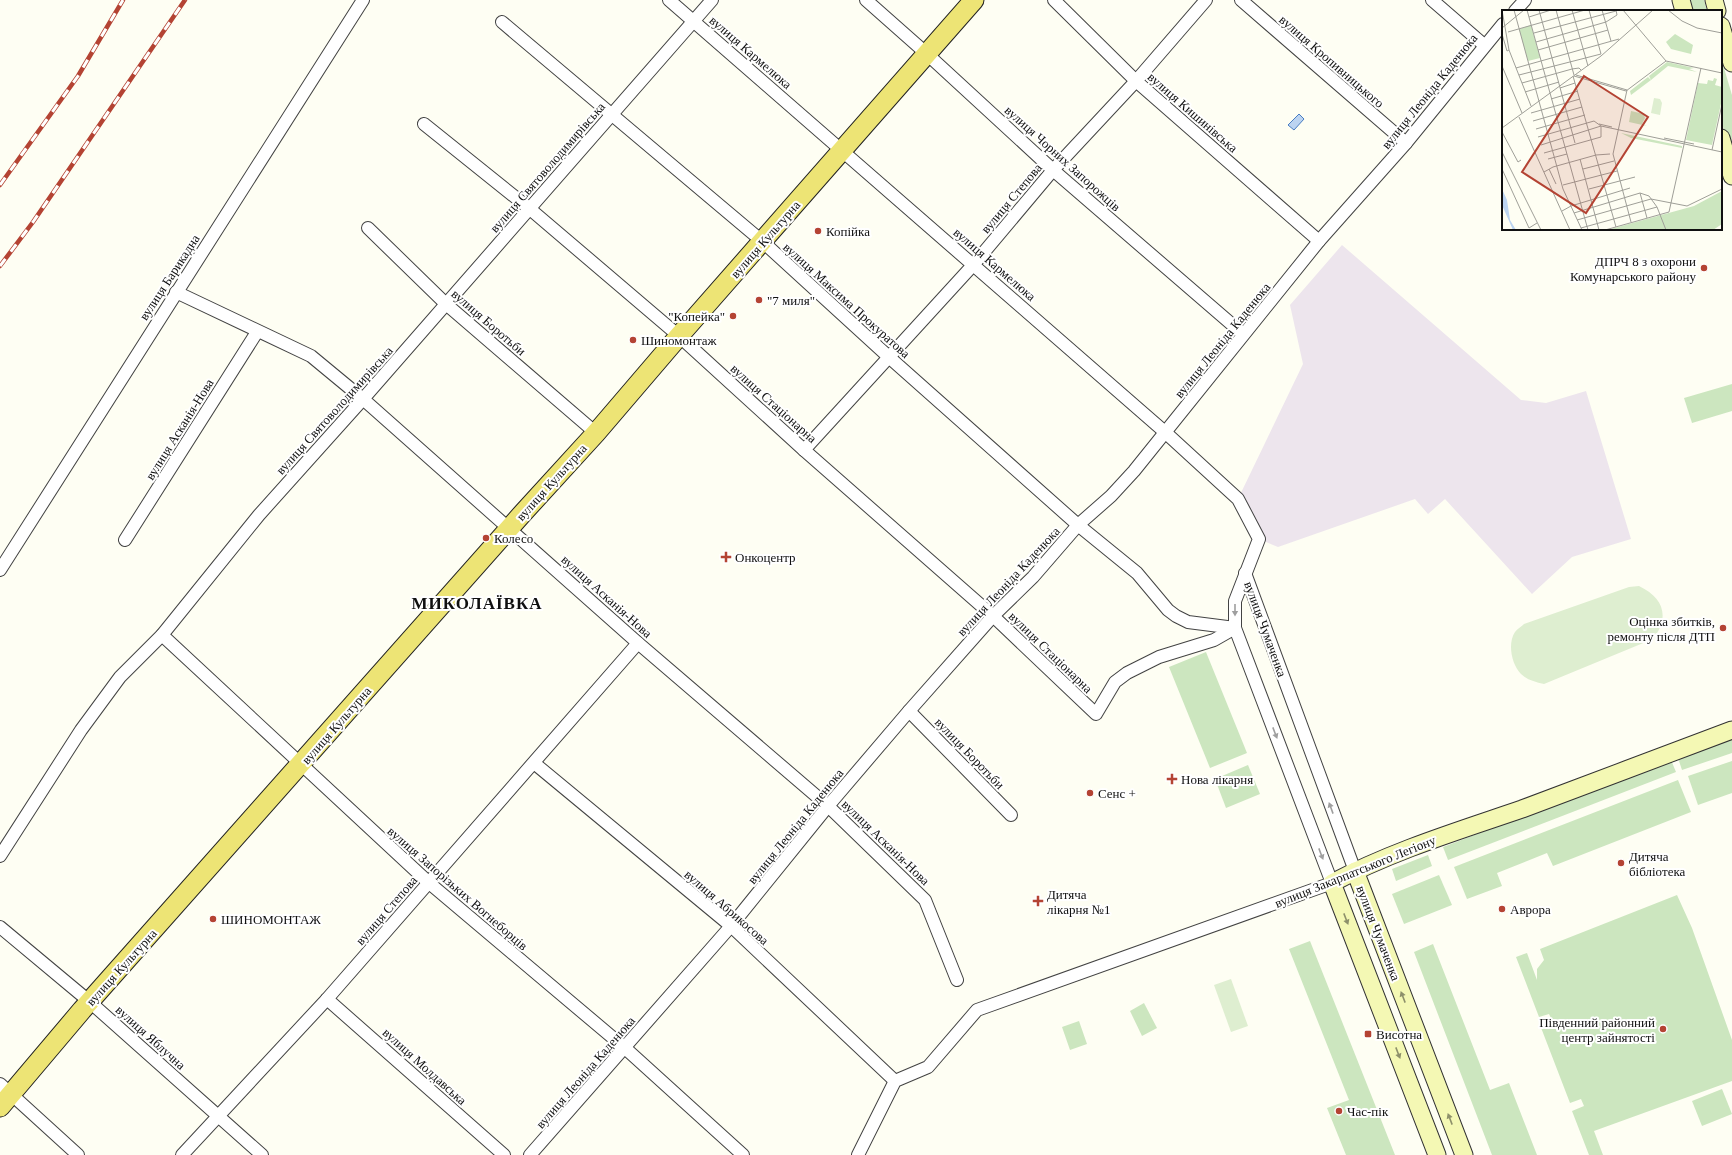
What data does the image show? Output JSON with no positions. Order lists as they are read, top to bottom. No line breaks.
{"streets":{"main road":["вулиця Культурна"],"street":["вулиця Кармелюка","вулиця Кропивницького","вулиця Леоніда Каденюка","вулиця Кишинівська","вулиця Чорних Запорожців","вулиця Святоволодимирівська","вулиця Степова","вулиця Барикадна","вулиця Максима Прокуратова","вулиця Боротьби","вулиця Стаціонарна","вулиця Асканія-Нова","вулиця Чумаченка","вулиця Закарпатського Легіону","вулиця Запорізьких Вогнеборців","вулиця Абрикосова","вулиця Яблучна","вулиця Молдавська"]},"crossings":[["вулиця Кармелюка","вулиця Леоніда Каденюка"],["вулиця Кармелюка","вулиця Святоволодимирівська"],["вулиця Кармелюка","вулиця Степова"],["вулиця Кармелюка","вулиця Культурна"],["вулиця Кармелюка","вулиця Чумаченка"],["вулиця Кропивницького","вулиця Леоніда Каденюка"],["вулиця Леоніда Каденюка","вулиця Кишинівська"],["вулиця Леоніда Каденюка","вулиця Чорних Запорожців"],["вулиця Леоніда Каденюка","вулиця Максима Прокуратова"],["вулиця Леоніда Каденюка","вулиця Боротьби"],["вулиця Леоніда Каденюка","вулиця Стаціонарна"],["вулиця Леоніда Каденюка","вулиця Асканія-Нова"],["вулиця Леоніда Каденюка","вулиця Запорізьких Вогнеборців"],["вулиця Леоніда Каденюка","вулиця Абрикосова"],["вулиця Кишинівська","вулиця Степова"],["вулиця Чорних Запорожців","вулиця Степова"],["вулиця Чорних Запорожців","вулиця Культурна"],["вулиця Святоволодимирівська","вулиця Максима Прокуратова"],["вулиця Святоволодимирівська","вулиця Боротьби"],["вулиця Святоволодимирівська","вулиця Стаціонарна"],["вулиця Святоволодимирівська","вулиця Асканія-Нова"],["вулиця Святоволодимирівська","вулиця Запорізьких Вогнеборців"],["вулиця Степова","вулиця Максима Прокуратова"],["вулиця Степова","вулиця Стаціонарна"],["вулиця Степова","вулиця Асканія-Нова"],["вулиця Степова","вулиця Запорізьких Вогнеборців"],["вулиця Степова","вулиця Абрикосова"],["вулиця Степова","вулиця Яблучна"],["вулиця Степова","вулиця Молдавська"],["вулиця Культурна","вулиця Максима Прокуратова"],["вулиця Культурна","вулиця Боротьби"],["вулиця Культурна","вулиця Стаціонарна"],["вулиця Культурна","вулиця Асканія-Нова"],["вулиця Культурна","вулиця Запорізьких Вогнеборців"],["вулиця Культурна","вулиця Яблучна"],["вулиця Барикадна","вулиця Асканія-Нова"],["вулиця Максима Прокуратова","вулиця Стаціонарна"],["вулиця Максима Прокуратова","вулиця Чумаченка"],["вулиця Стаціонарна","вулиця Чумаченка"],["вулиця Чумаченка","вулиця Закарпатського Легіону"],["вулиця Закарпатського Легіону","вулиця Абрикосова"]],"districts":["МИКОЛАЇВКА"],"places":{"other":["Копійка","ДПРЧ 8 з охорони Комунарського району","\"7 миля\"","\"Копейка\"","Шиномонтаж","Колесо","Оцінка збитків, ремонту після ДТП","Сенс +","Дитяча бібліотека","Аврора","ШИНОМОНТАЖ","Південний районний центр зайнятості","Час-пік"],"health":["Онкоцентр","Нова лікарня","Дитяча лікарня №1"],"transit":["Висотна"]}}
